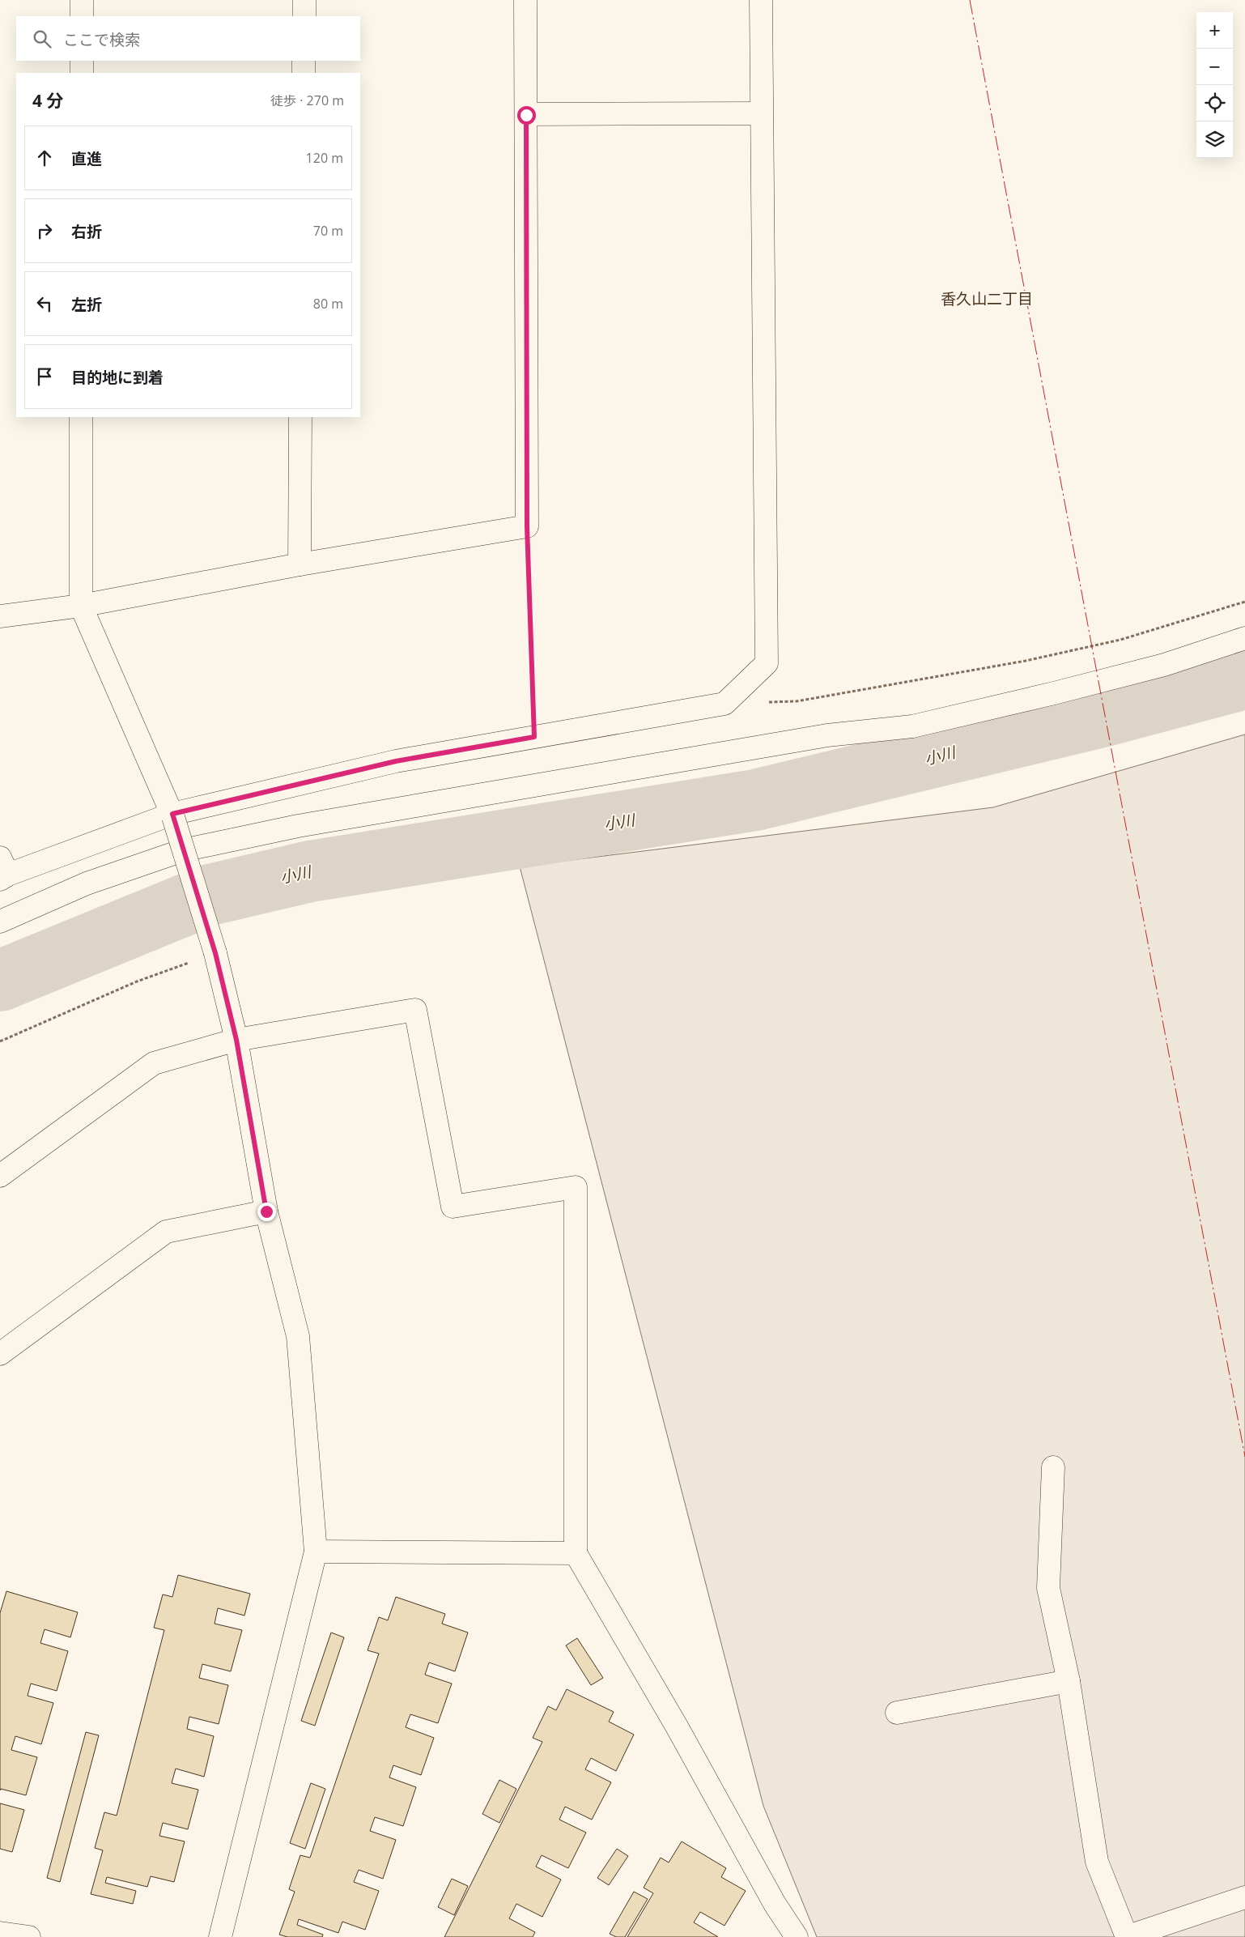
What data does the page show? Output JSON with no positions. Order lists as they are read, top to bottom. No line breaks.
{"districts":["香久山二丁目"],"water":["小川"],"page":{"map_buttons":["+","−"],"search":"ここで検索","heading":["4 分","徒歩 · 270 m"],"list":[["直進","120 m"],["右折","70 m"],["左折","80 m"],"目的地に到着"]}}
